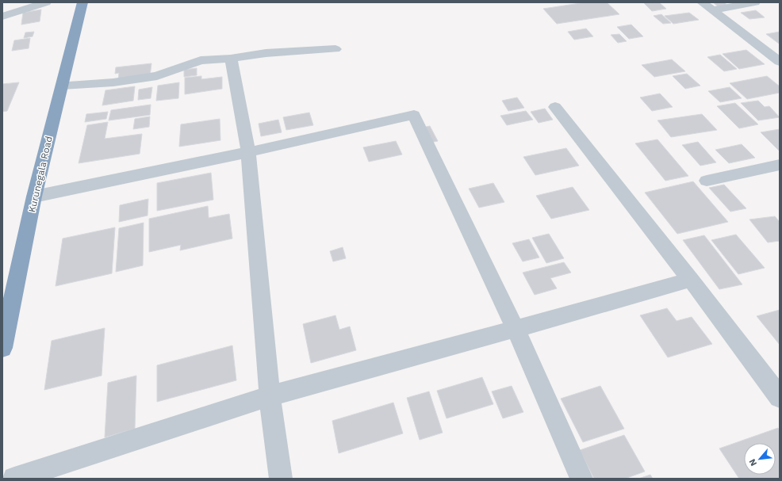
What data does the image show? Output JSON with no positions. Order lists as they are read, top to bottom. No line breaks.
{"streets":{"highway":["Kurunegala Road"]},"north":"bottom left"}
